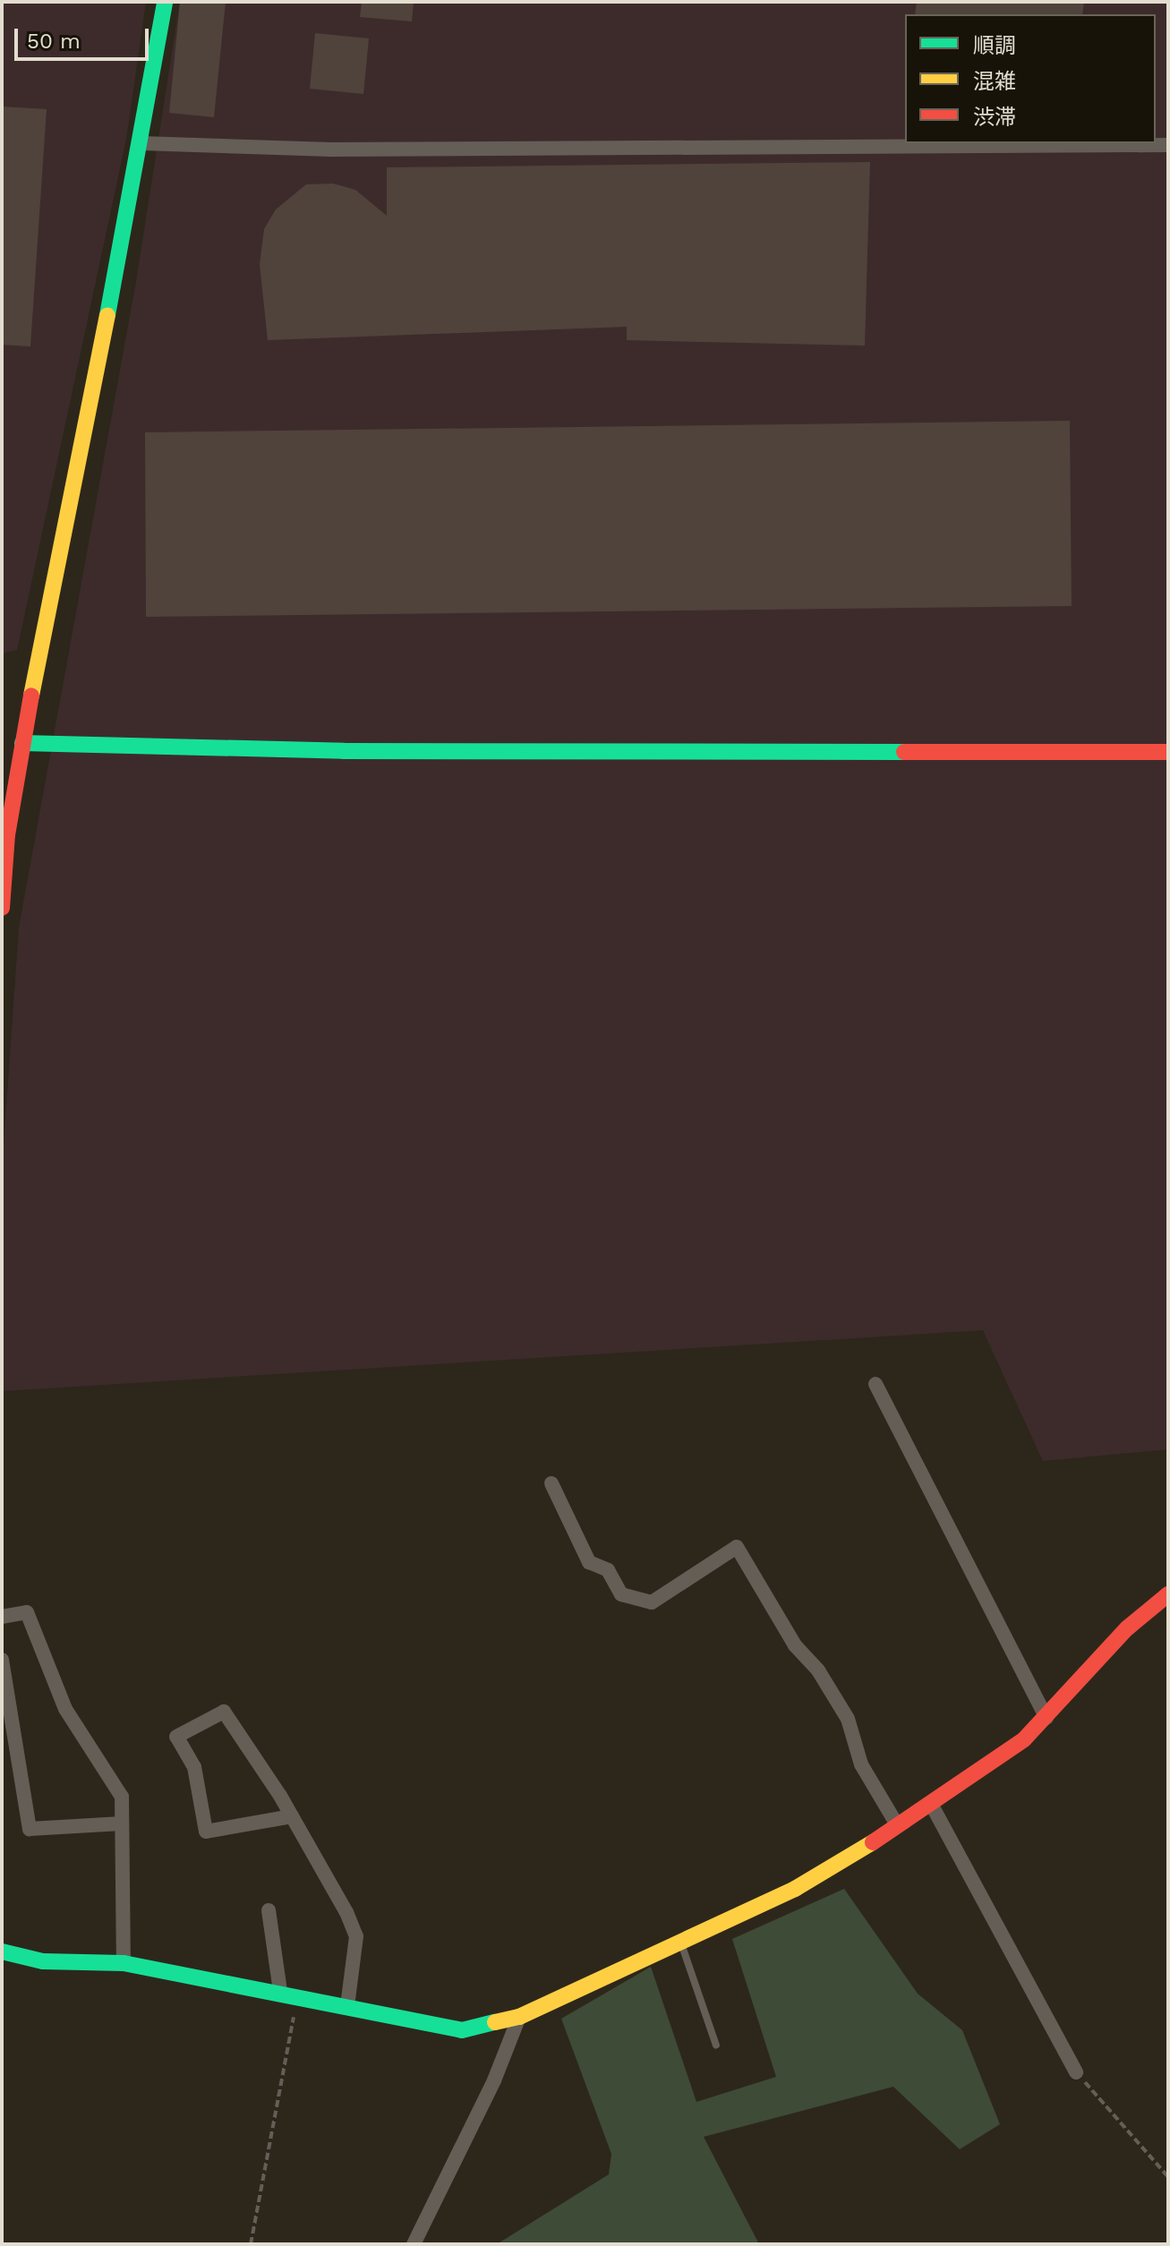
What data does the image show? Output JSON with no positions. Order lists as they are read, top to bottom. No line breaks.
{"legend":["順調","混雑","渋滞"],"scale_bar":"50 m"}
